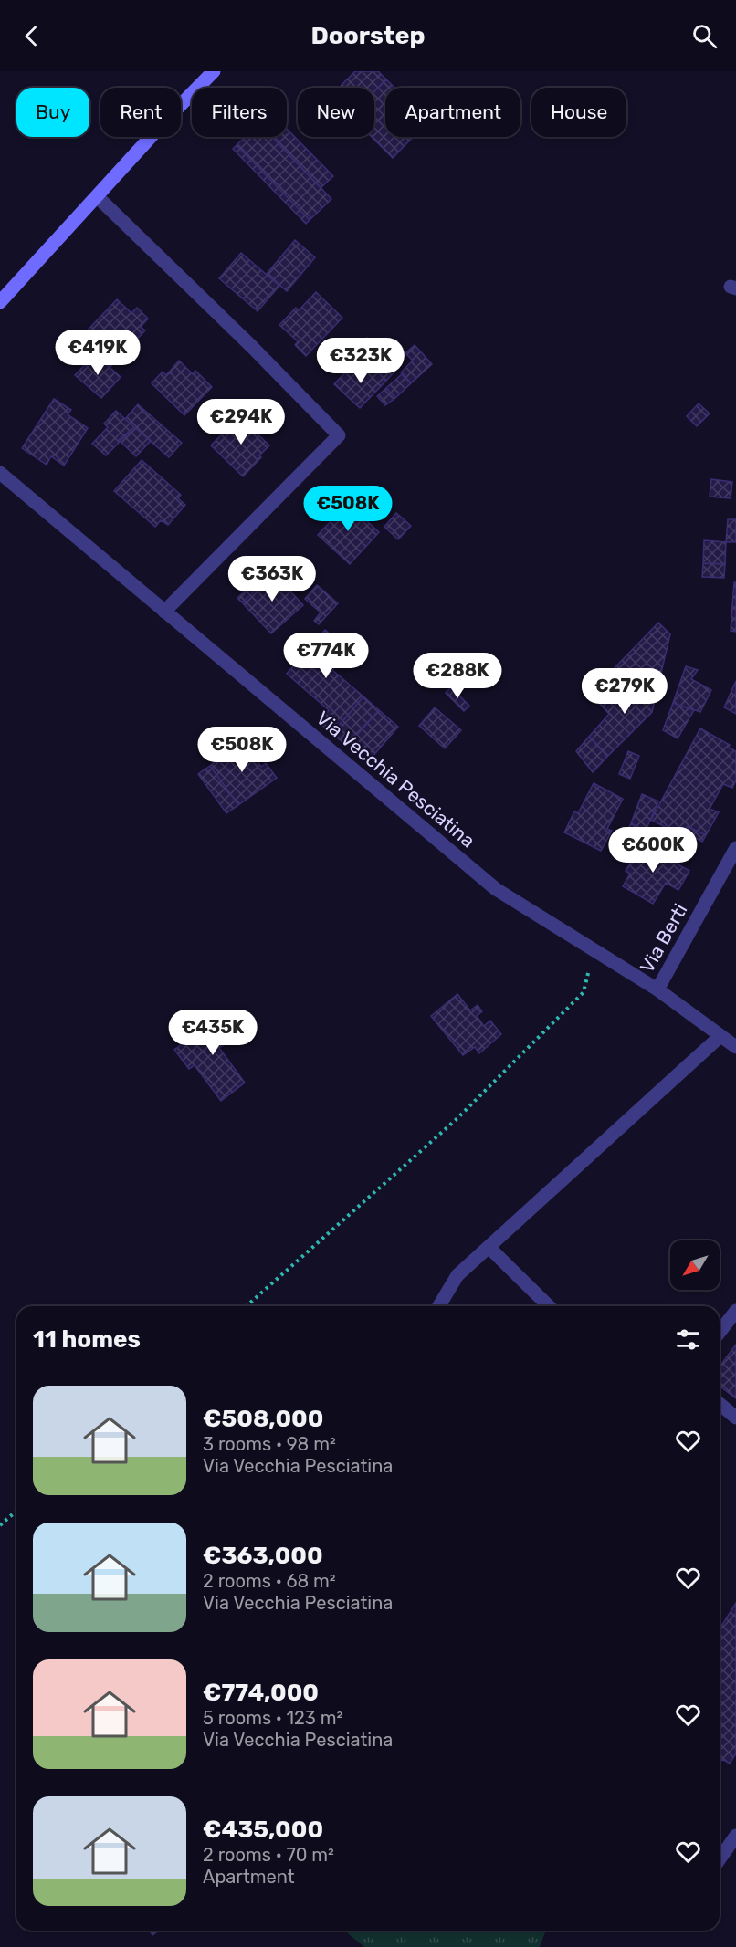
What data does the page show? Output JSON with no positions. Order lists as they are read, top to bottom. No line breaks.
{"streets":{"street":["Via Vecchia Pesciatina","Via Berti"]},"crossings":[["Via Vecchia Pesciatina","Via Berti"]],"north":"bottom left","page":{"header":"Doorstep","chip":["Buy","Rent","Filters","New","Apartment","House"],"price":["€419K","€323K","€294K","€508K","€363K","€774K","€288K","€279K","€508K","€600K","€435K"],"heading":"11 homes","list":[{"name":"€508,000","note":"3 rooms · 98 m² · Via Vecchia Pesciatina"},{"name":"€363,000","note":"2 rooms · 68 m² · Via Vecchia Pesciatina"},{"name":"€774,000","note":"5 rooms · 123 m² · Via Vecchia Pesciatina"},{"name":"€435,000","note":"2 rooms · 70 m² · Apartment"}]}}
